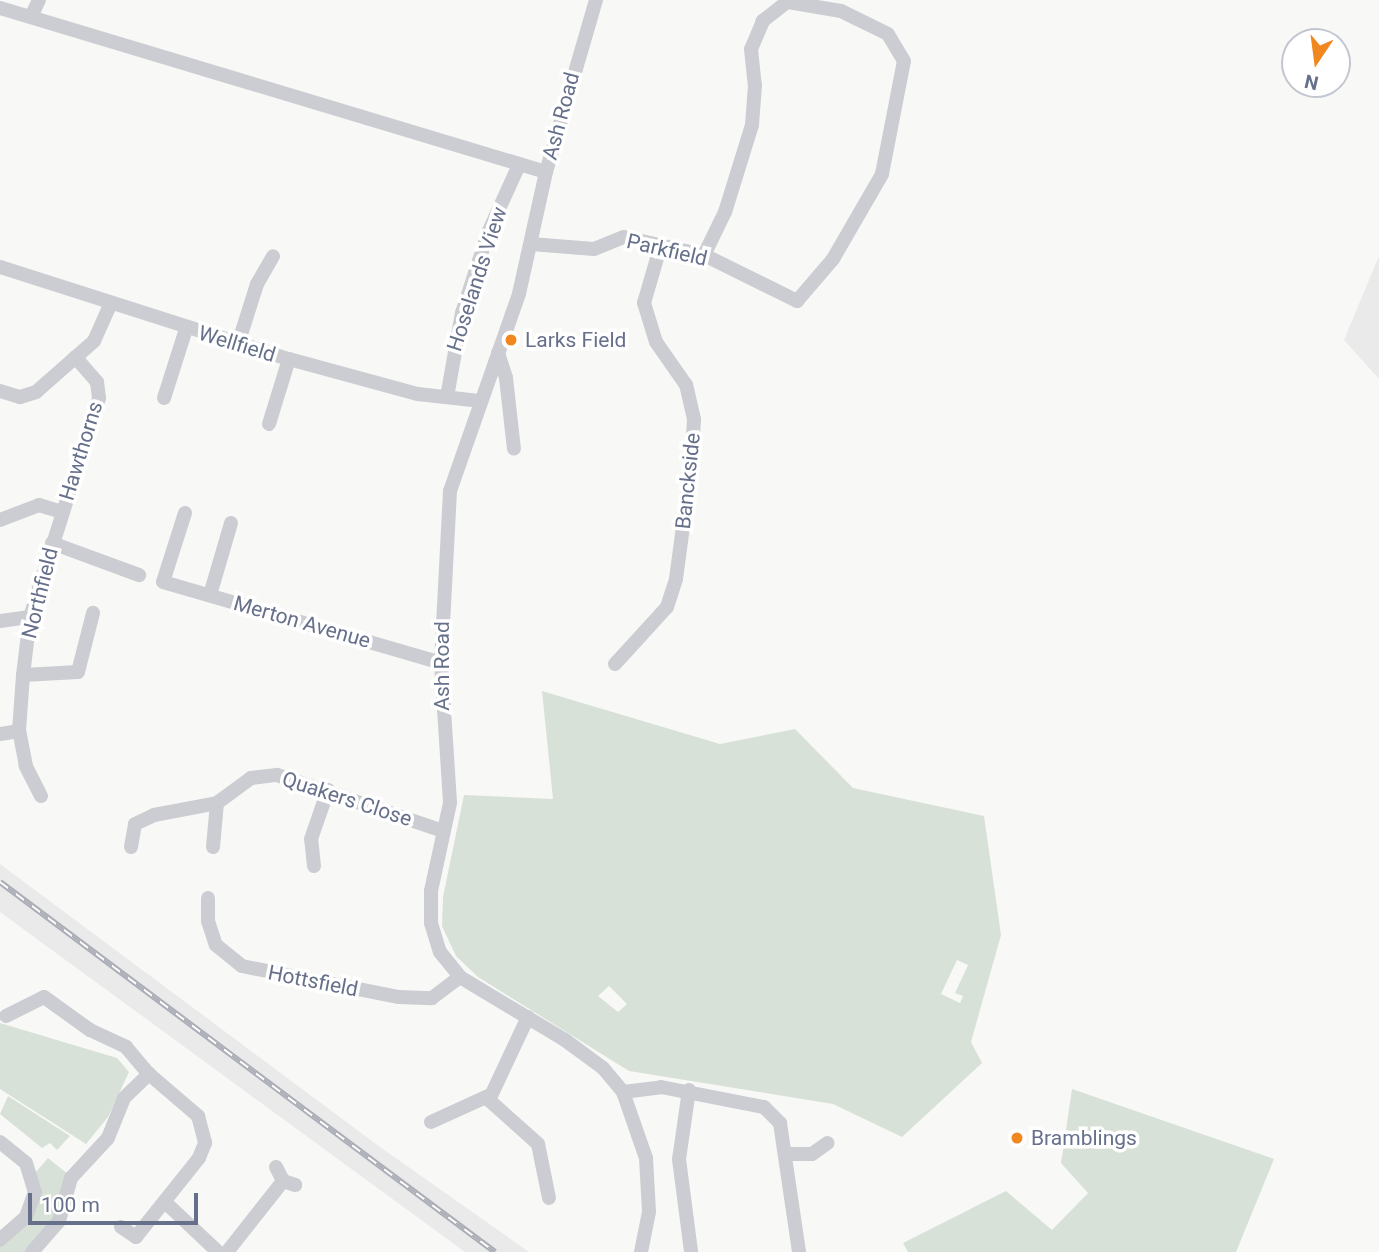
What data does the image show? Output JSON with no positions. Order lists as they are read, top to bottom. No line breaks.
{"streets":{"street":["Ash Road","Parkfield","Hoselands View","Wellfield","Hawthorns","Banckside","Northfield","Merton Avenue","Quakers Close","Hottsfield"]},"crossings":[["Ash Road","Parkfield"],["Ash Road","Wellfield"],["Ash Road","Merton Avenue"],["Ash Road","Quakers Close"],["Ash Road","Hottsfield"],["Parkfield","Banckside"],["Hoselands View","Wellfield"],["Hawthorns","Northfield"]],"places":["Larks Field","Bramblings"],"scale_bar":"100 m","north":"bottom"}
